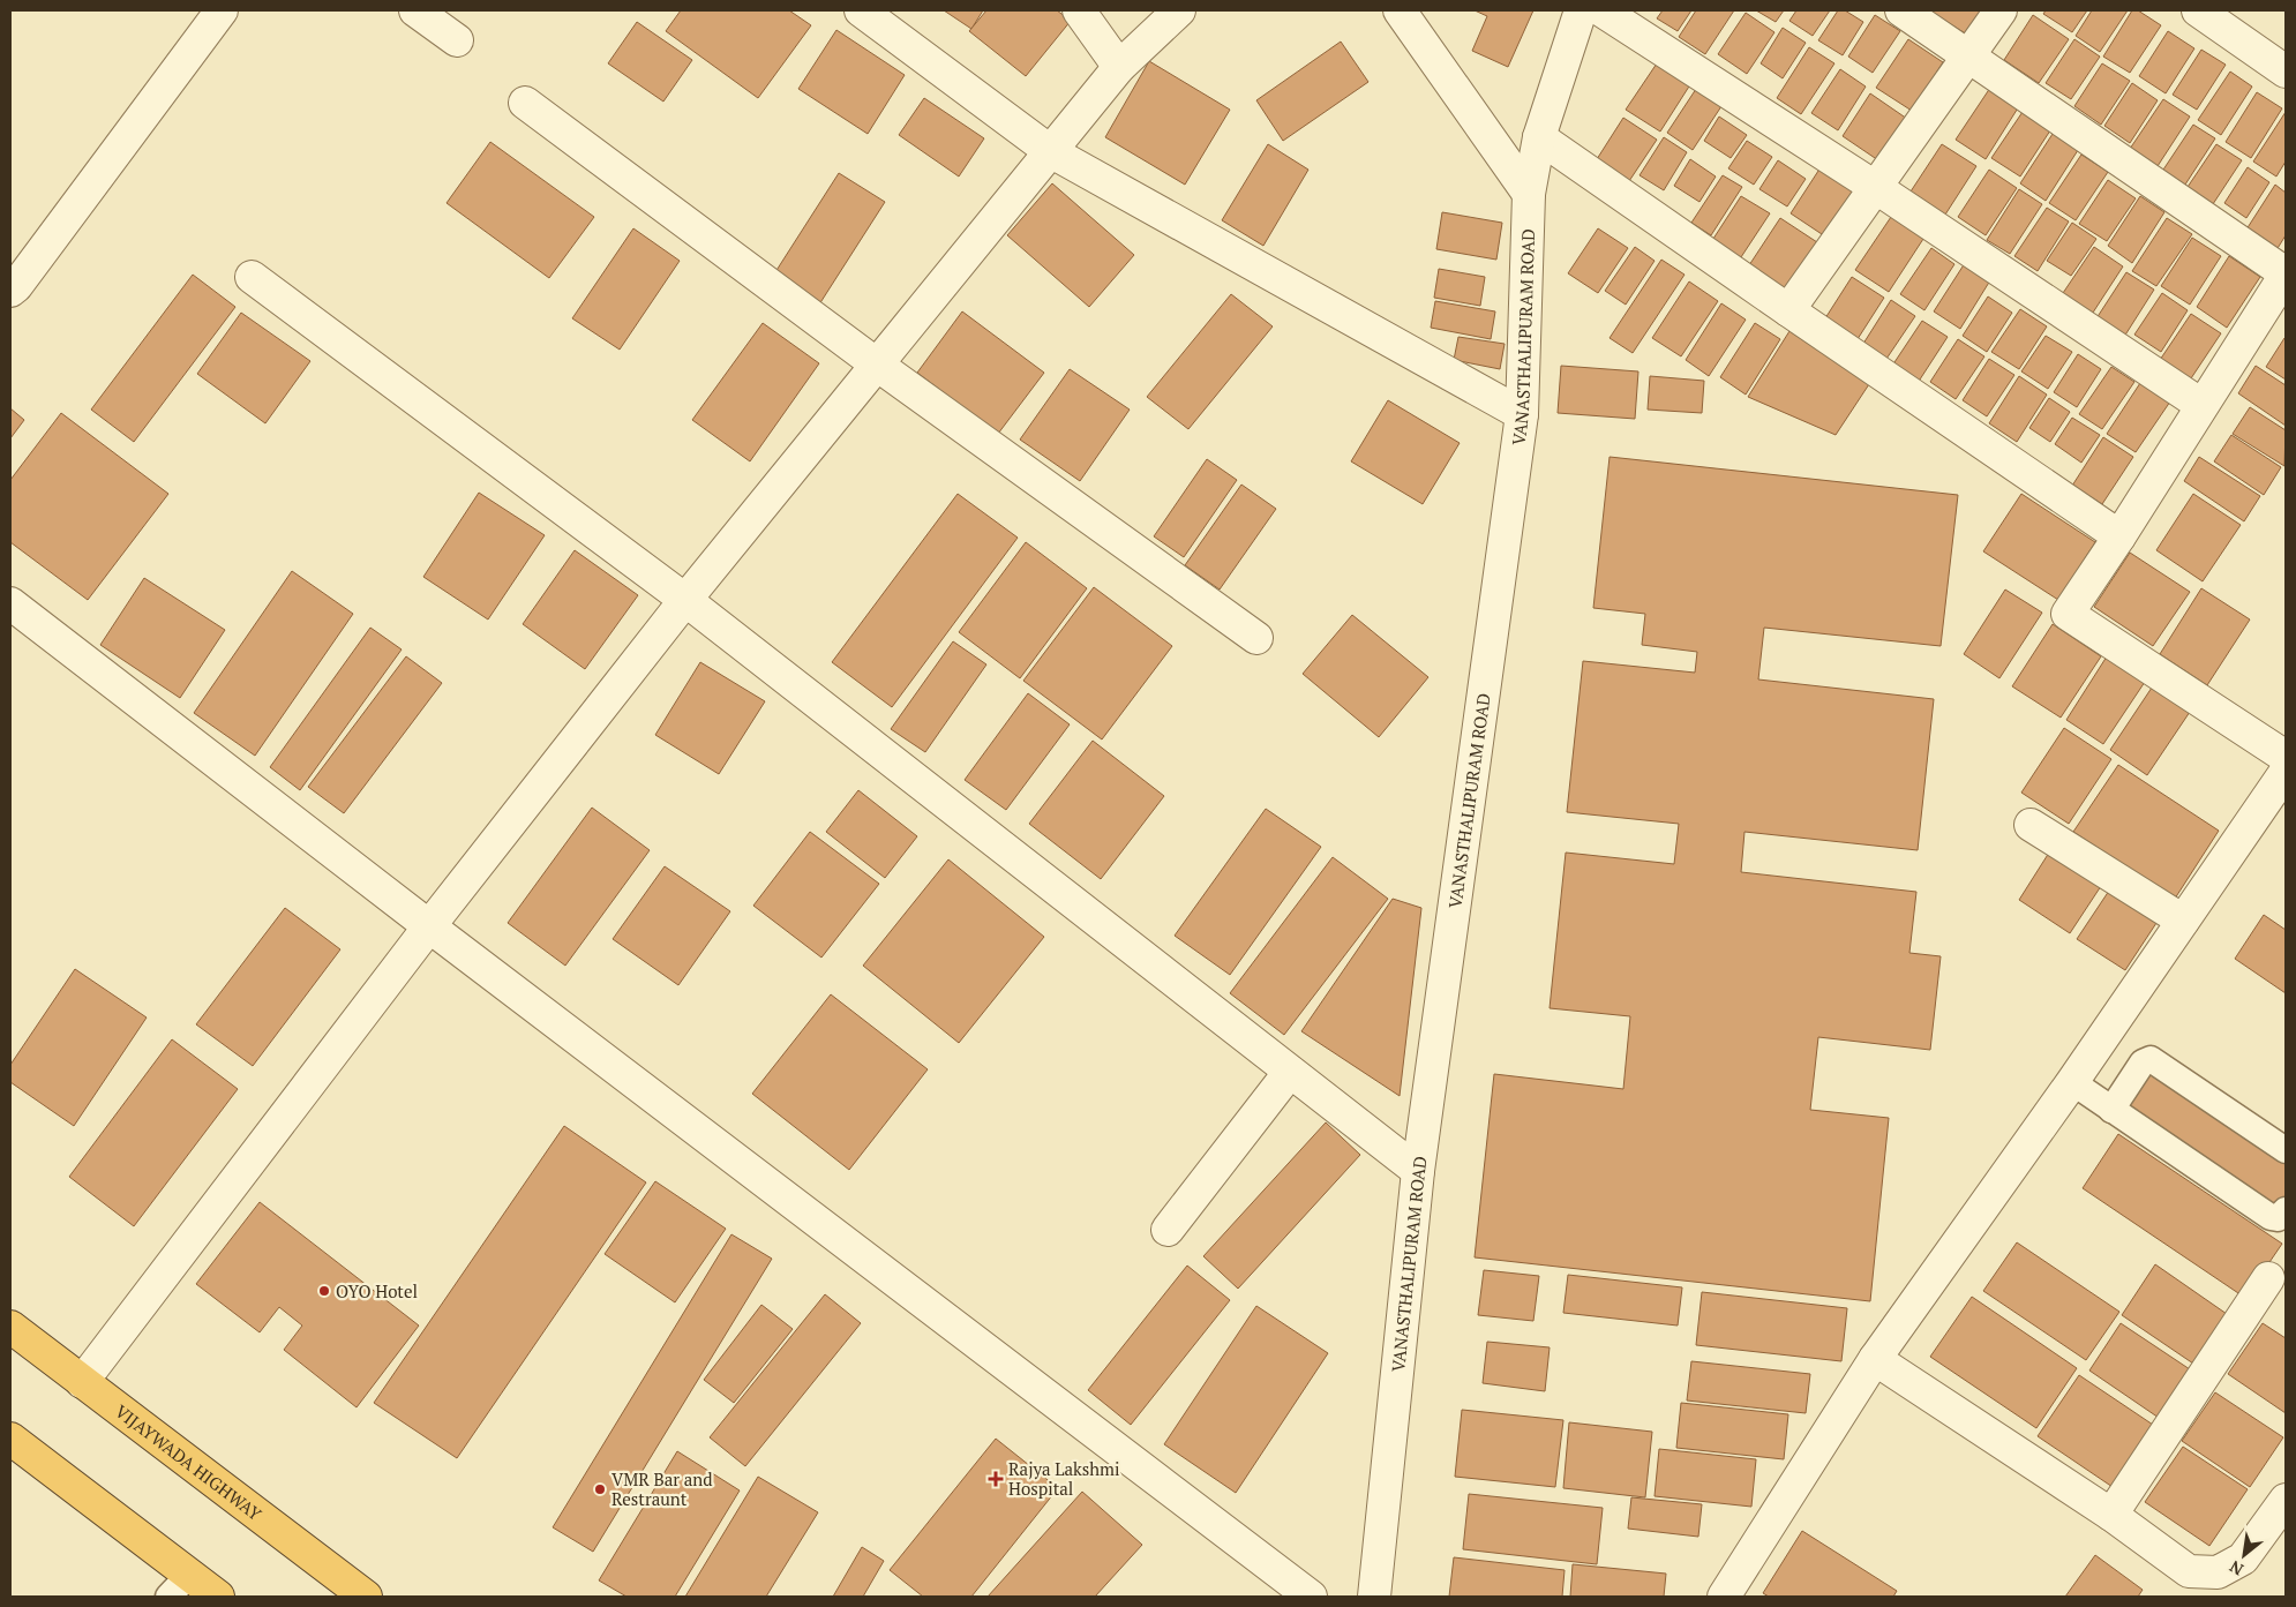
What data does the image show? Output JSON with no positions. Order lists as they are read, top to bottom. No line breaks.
{"streets":{"highway":["VIJAYWADA HIGHWAY"],"street":["VANASTHALIPURAM ROAD"]},"places":{"other":["OYO Hotel","VMR Bar and Restraunt"],"health":["Rajya Lakshmi Hospital"]},"north":"bottom left"}
